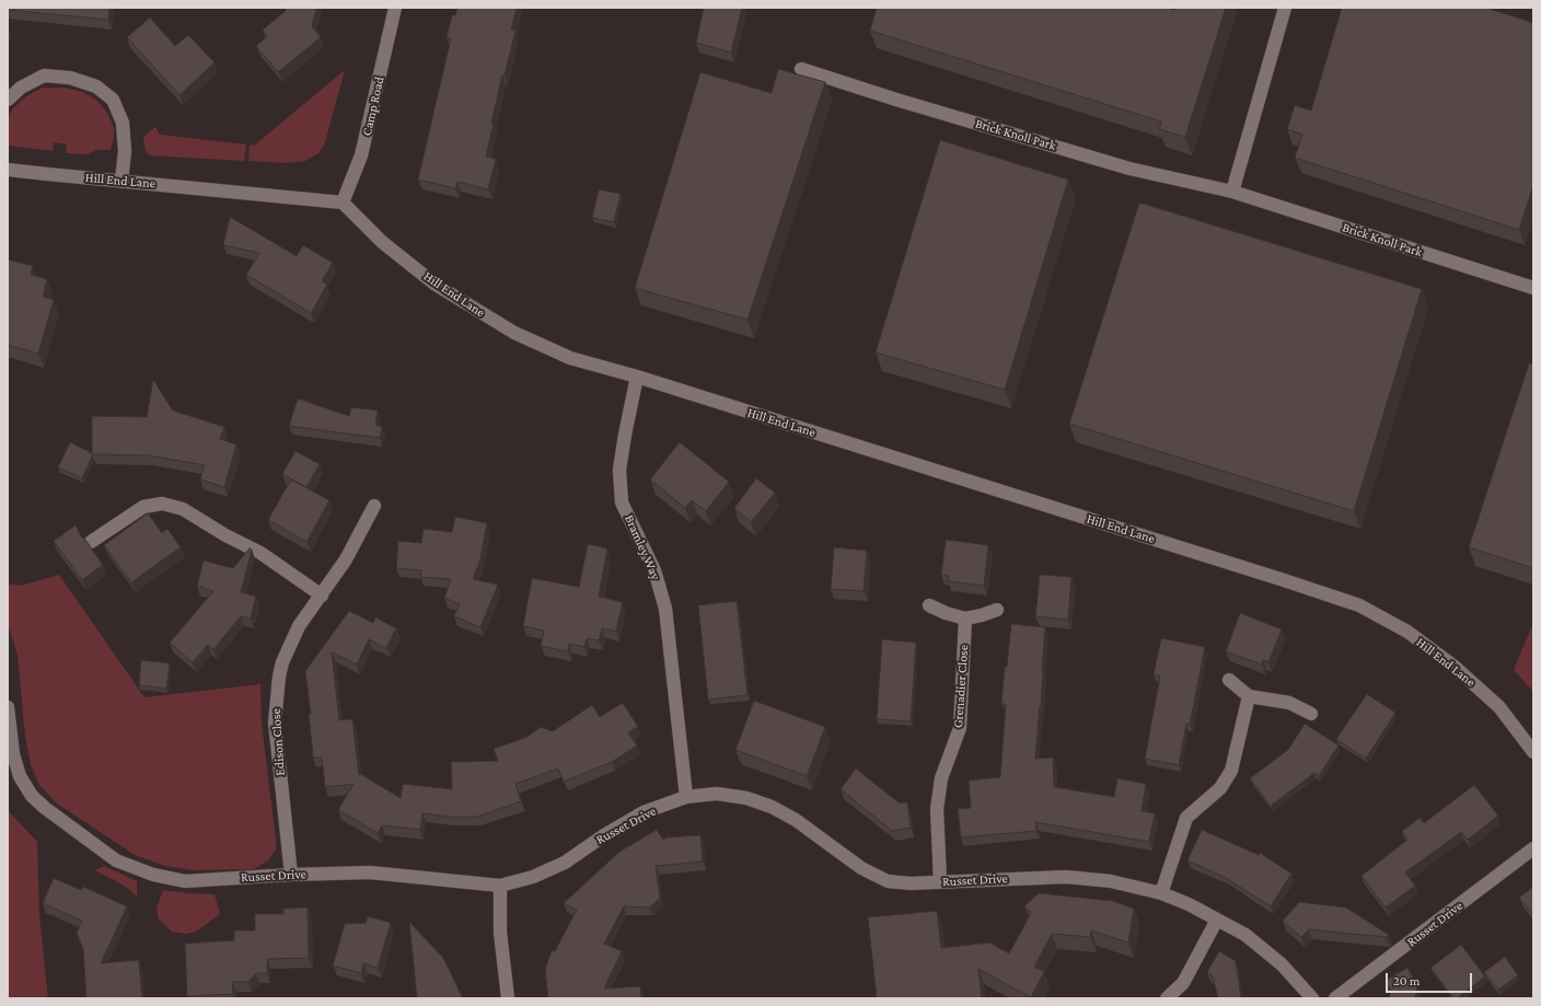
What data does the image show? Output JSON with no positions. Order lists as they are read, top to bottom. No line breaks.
{"streets":{"street":["Camp Road","Brick Knoll Park","Hill End Lane","Bramley Way","Grenadier Close","Edison Close","Russet Drive"]},"crossings":[["Camp Road","Hill End Lane"],["Hill End Lane","Bramley Way"],["Bramley Way","Russet Drive"],["Grenadier Close","Russet Drive"],["Edison Close","Russet Drive"]],"scale_bar":"20 m"}
